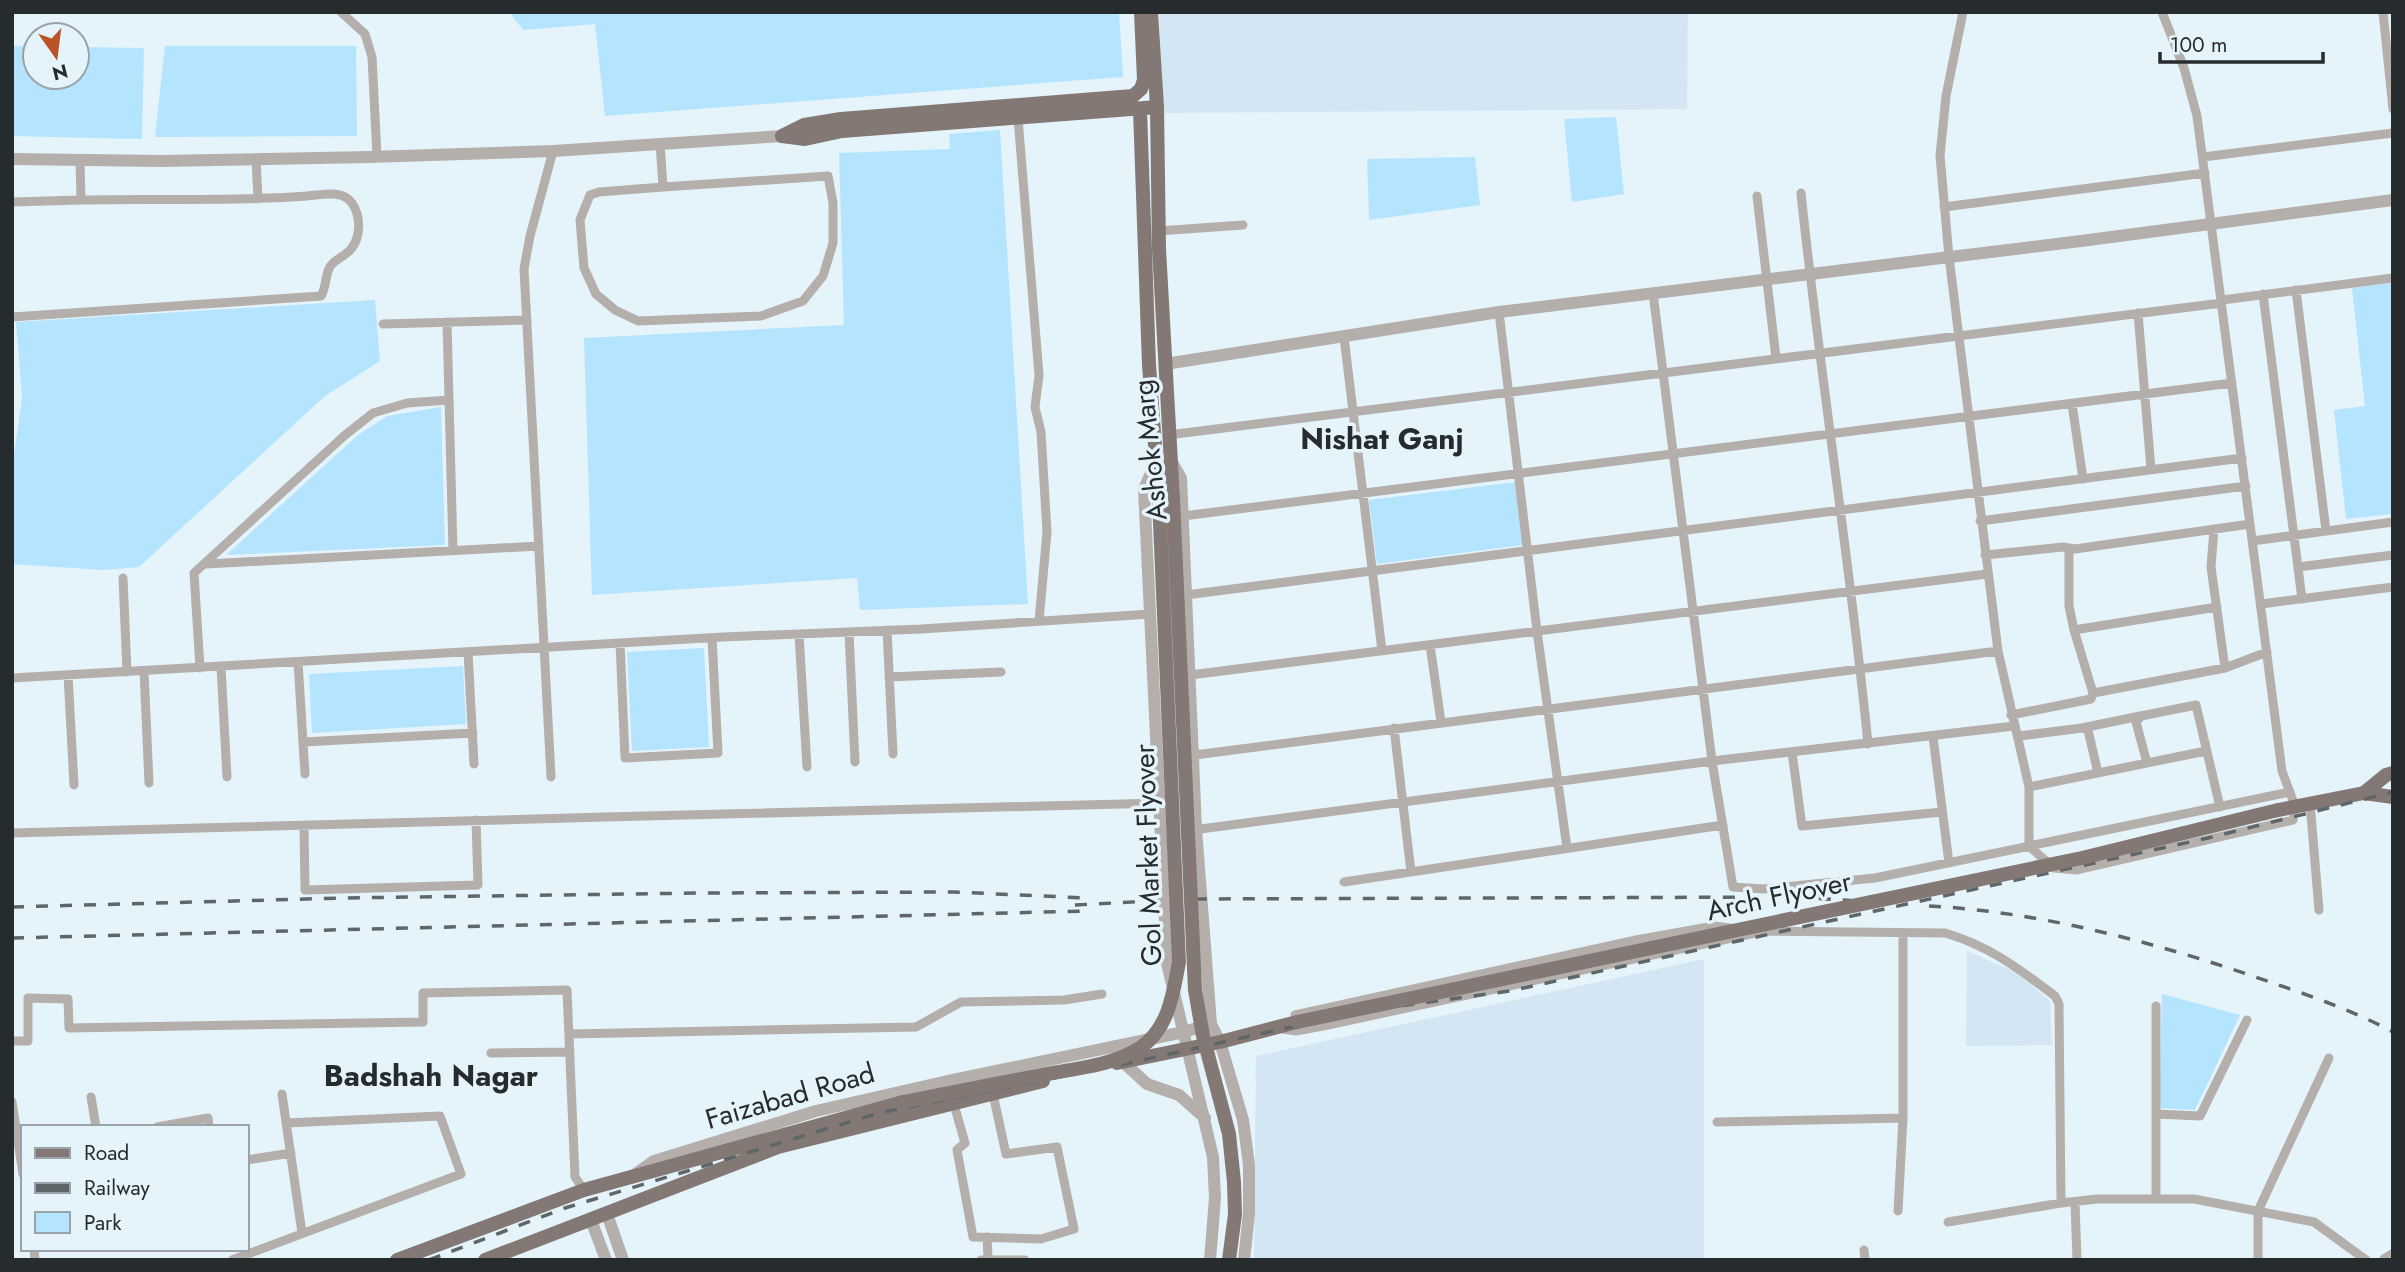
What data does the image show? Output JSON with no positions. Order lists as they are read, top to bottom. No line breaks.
{"streets":{"main road":["Ashok Marg","Gol Market Flyover","Arch Flyover","Faizabad Road"]},"crossings":[["Ashok Marg","Gol Market Flyover"],["Ashok Marg","Faizabad Road"],["Gol Market Flyover","Faizabad Road"],["Arch Flyover","Faizabad Road"]],"districts":["Nishat Ganj","Badshah Nagar"],"legend":["Road","Railway","Park"],"scale_bar":"100 m","north":"bottom"}
